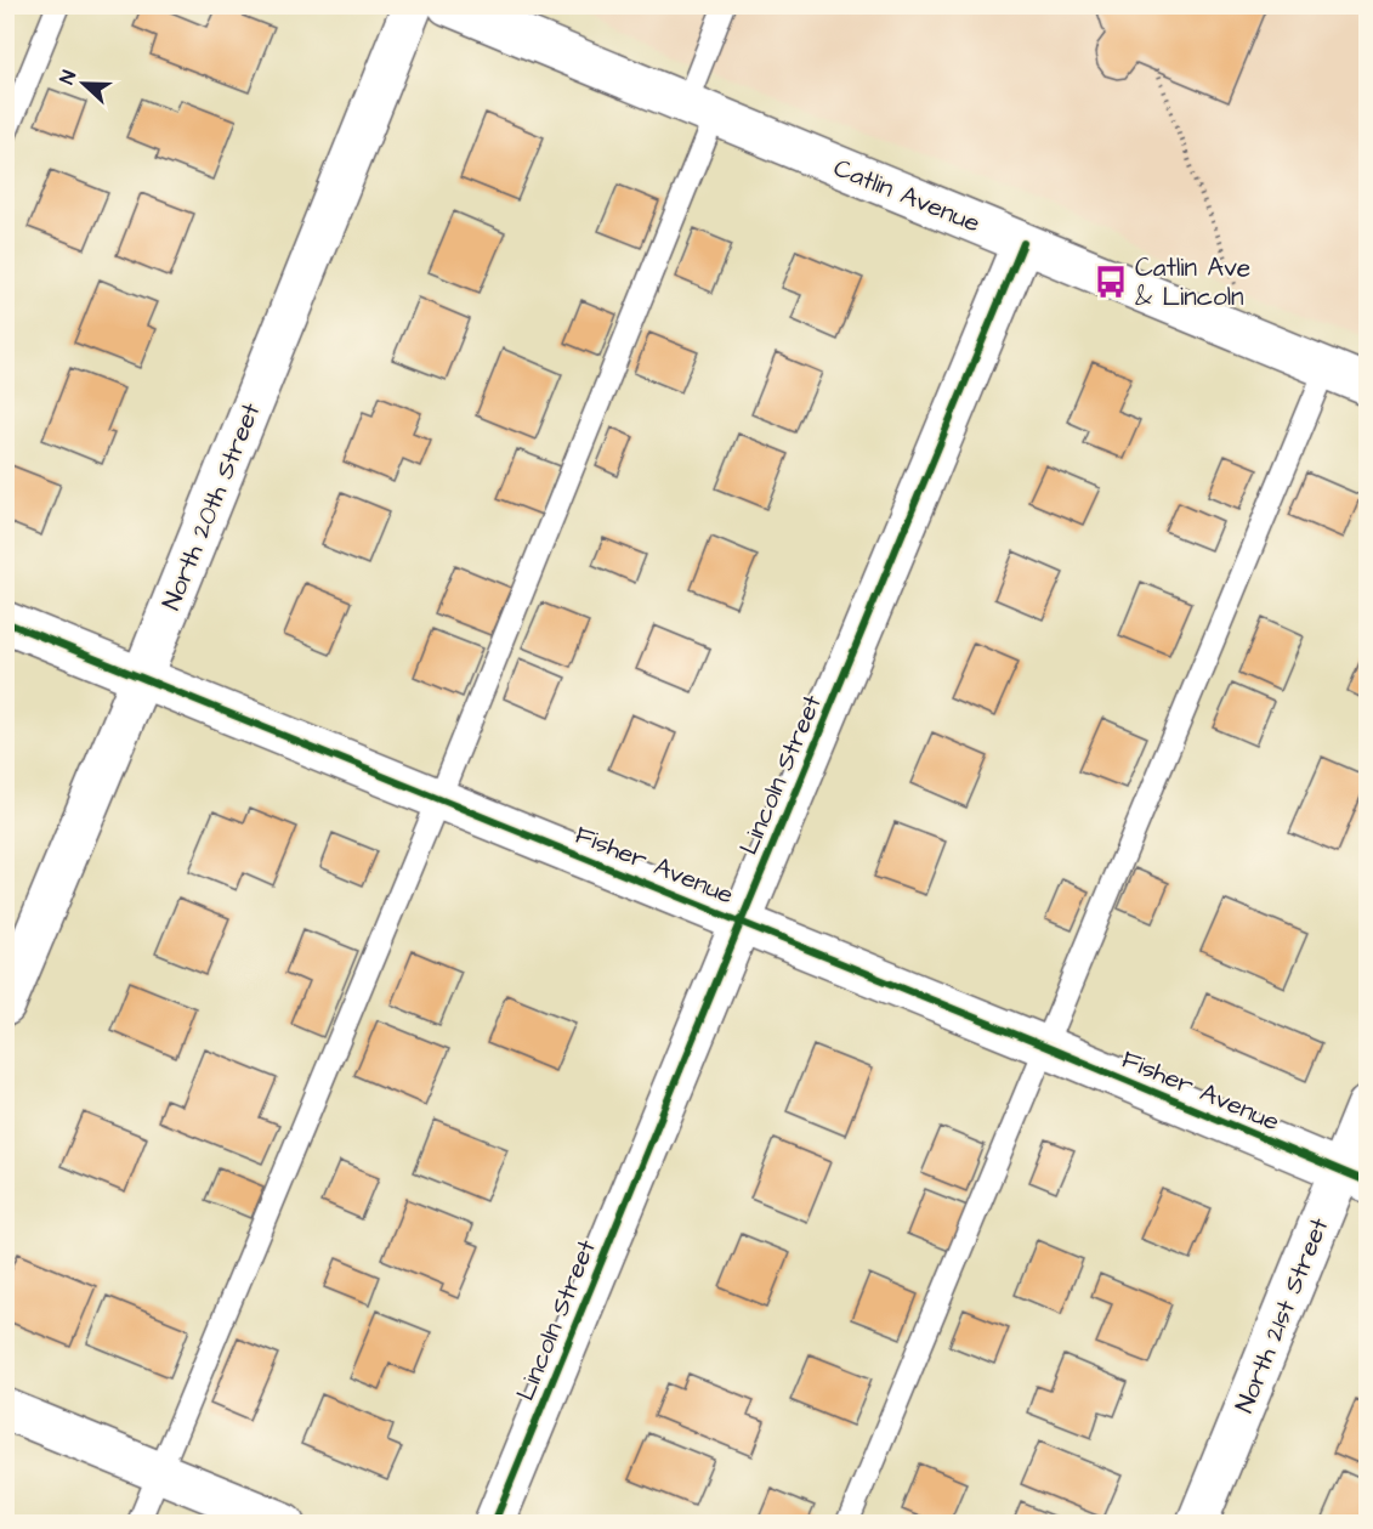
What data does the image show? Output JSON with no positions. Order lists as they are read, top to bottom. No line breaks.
{"streets":{"street":["Catlin Avenue","North 20th Street","Lincoln Street","Fisher Avenue","North 21st Street"]},"crossings":[["Catlin Avenue","Lincoln Street"],["North 20th Street","Fisher Avenue"],["Lincoln Street","Fisher Avenue"],["Fisher Avenue","North 21st Street"]],"places":{"bus stop":["Catlin Ave & Lincoln"]},"north":"left"}
